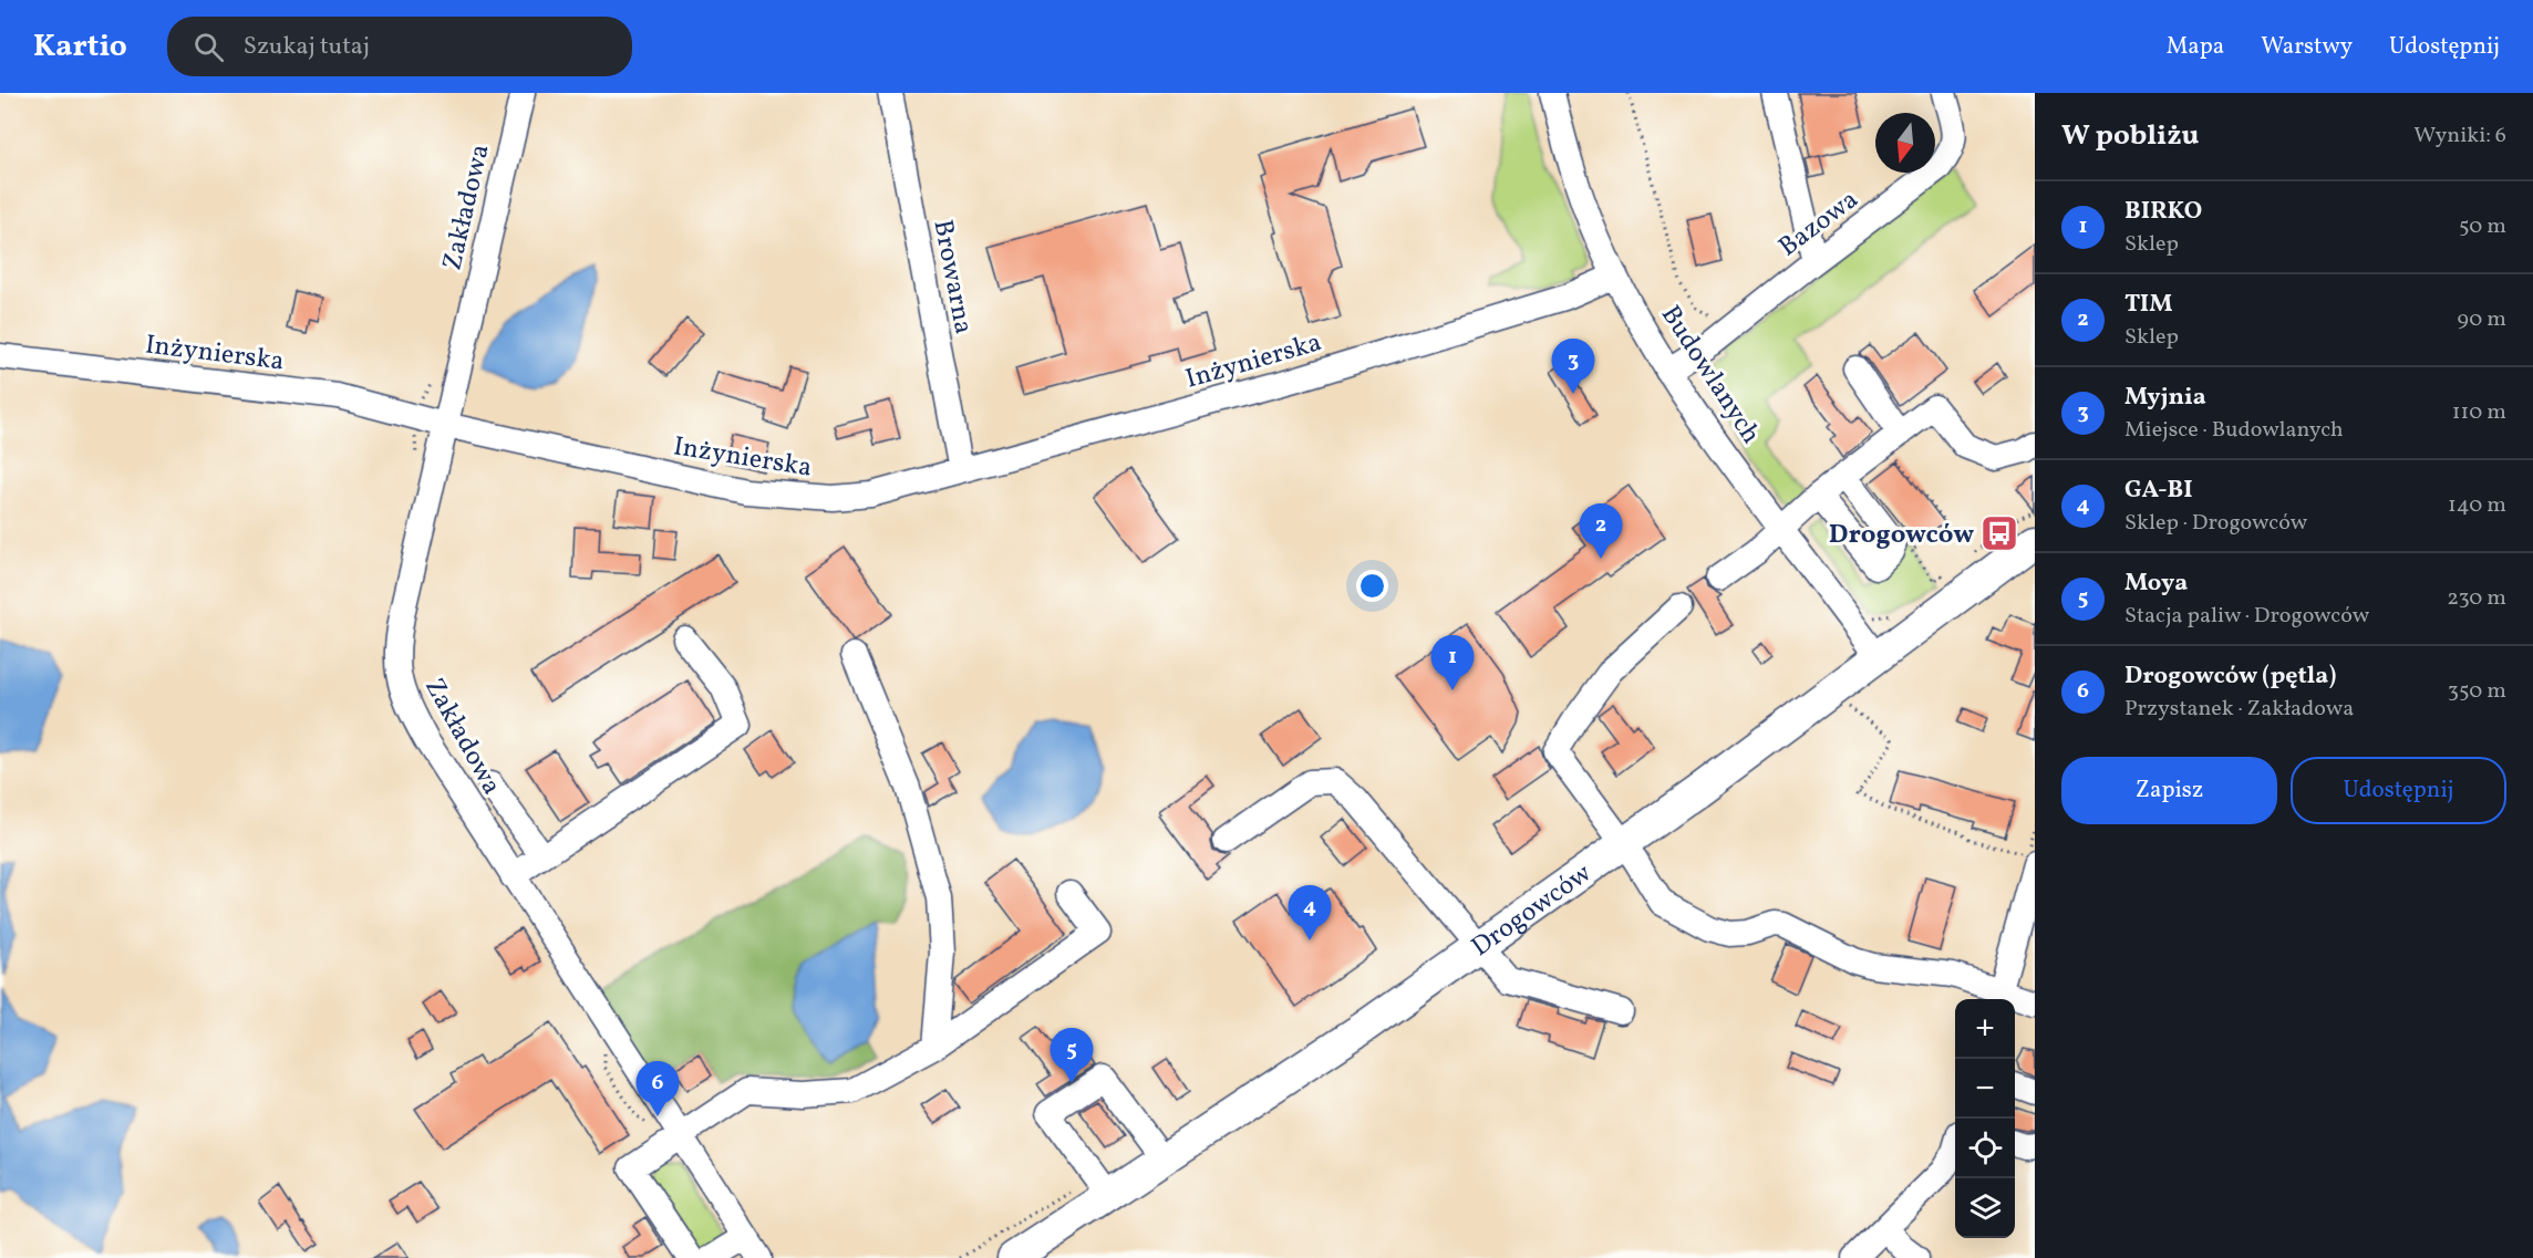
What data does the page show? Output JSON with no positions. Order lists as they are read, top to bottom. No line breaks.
{"streets":{"main road":["Drogowców"],"street":["Zakładowa","Bazowa","Browarna","Inżynierska","Budowlanych"]},"crossings":[["Zakładowa","Inżynierska"],["Bazowa","Budowlanych"],["Browarna","Inżynierska"],["Inżynierska","Budowlanych"],["Budowlanych","Drogowców"]],"places":{"bus stop":["Drogowców"]},"north":"bottom","page":{"header":"Kartio","search":"Szukaj tutaj","nav":["Mapa","Warstwy","Udostępnij"],"heading":["W pobliżu","Wyniki: 6"],"list":[{"mark":"1","name":"BIRKO","note":"Sklep","value":"50 m"},{"mark":"2","name":"TIM","note":"Sklep","value":"90 m"},{"mark":"3","name":"Myjnia","note":"Miejsce · Budowlanych","value":"110 m"},{"mark":"4","name":"GA-BI","note":"Sklep · Drogowców","value":"140 m"},{"mark":"5","name":"Moya","note":"Stacja paliw · Drogowców","value":"230 m"},{"mark":"6","name":"Drogowców (pętla)","note":"Przystanek · Zakładowa","value":"350 m"}],"pins":["3","2","1","4","5","6"],"buttons":["Zapisz","Udostępnij"],"map_buttons":["+","−"]}}
